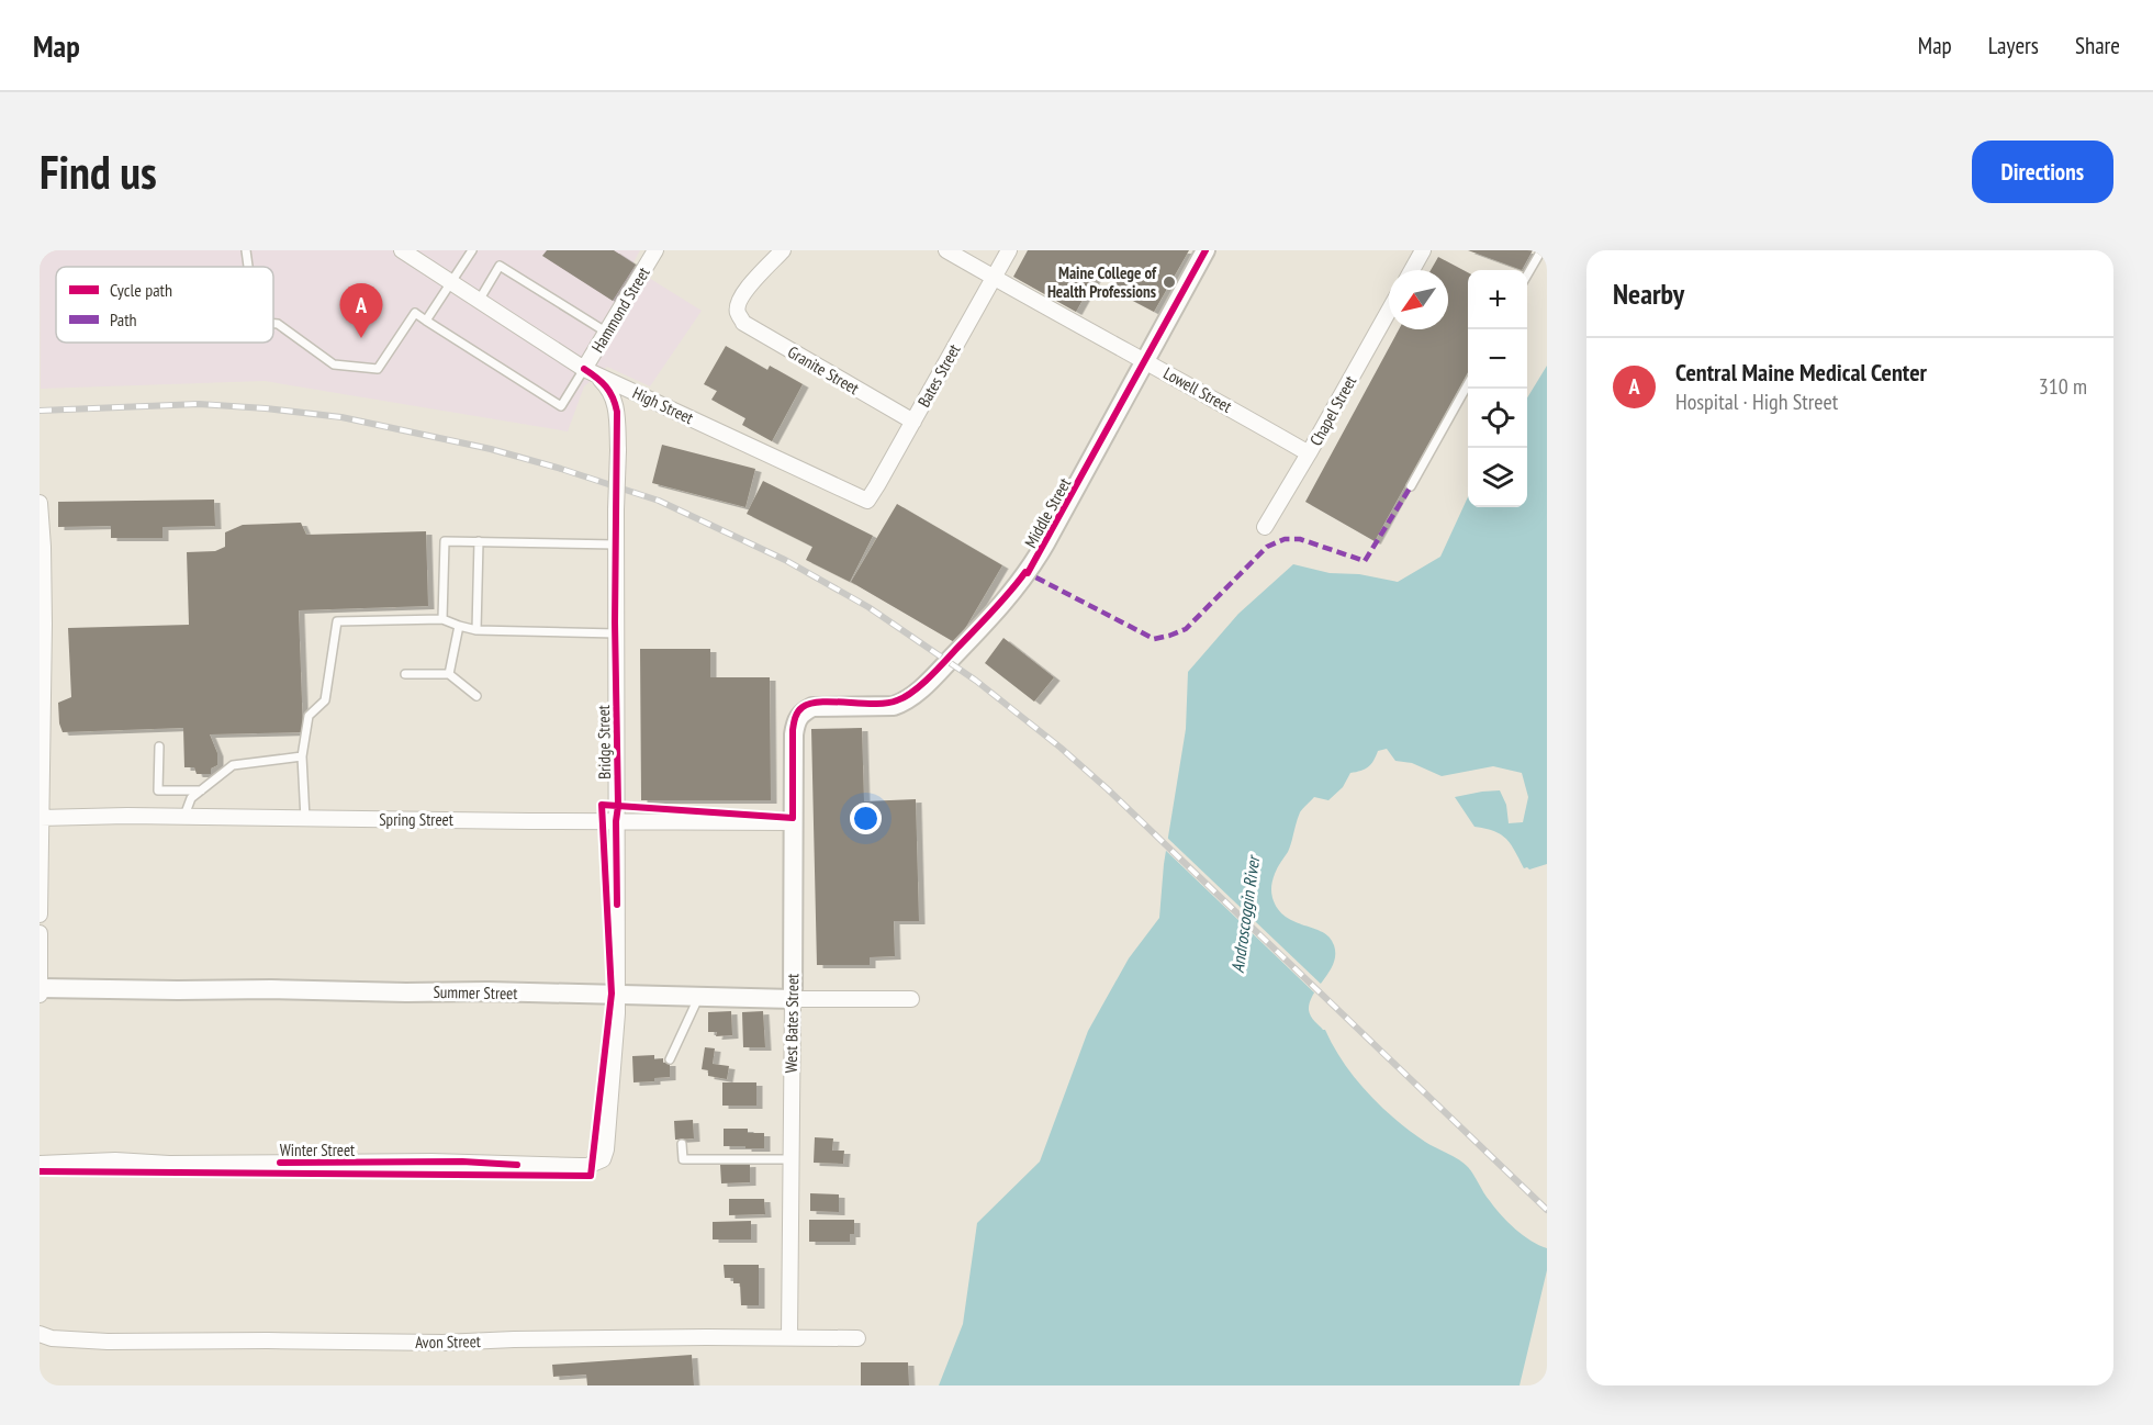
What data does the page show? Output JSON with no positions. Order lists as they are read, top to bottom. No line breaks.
{"streets":{"street":["Hammond Street","Granite Street","Bates Street","Lowell Street","High Street","Chapel Street","Middle Street","Bridge Street","Spring Street","Summer Street","West Bates Street","Winter Street","Avon Street"]},"crossings":[["Hammond Street","High Street"],["Hammond Street","Bridge Street"],["Granite Street","Bates Street"],["Bates Street","Lowell Street"],["Bates Street","High Street"],["Lowell Street","Chapel Street"],["Lowell Street","Middle Street"],["High Street","Bridge Street"],["Middle Street","West Bates Street"],["Bridge Street","Spring Street"],["Bridge Street","Summer Street"],["Bridge Street","Winter Street"],["Spring Street","West Bates Street"],["Summer Street","West Bates Street"],["West Bates Street","Avon Street"]],"water":["Androscoggin River"],"places":["Maine College of Health Professions"],"legend":["Cycle path","Path"],"north":"bottom left","page":{"header":"Map","nav":["Map","Layers","Share"],"buttons":"Directions","title":"Find us","heading":"Nearby","map_buttons":["+","−"],"pins":"A","list":[{"mark":"A","name":"Central Maine Medical Center","note":"Hospital · High Street","value":"310 m"}]}}
